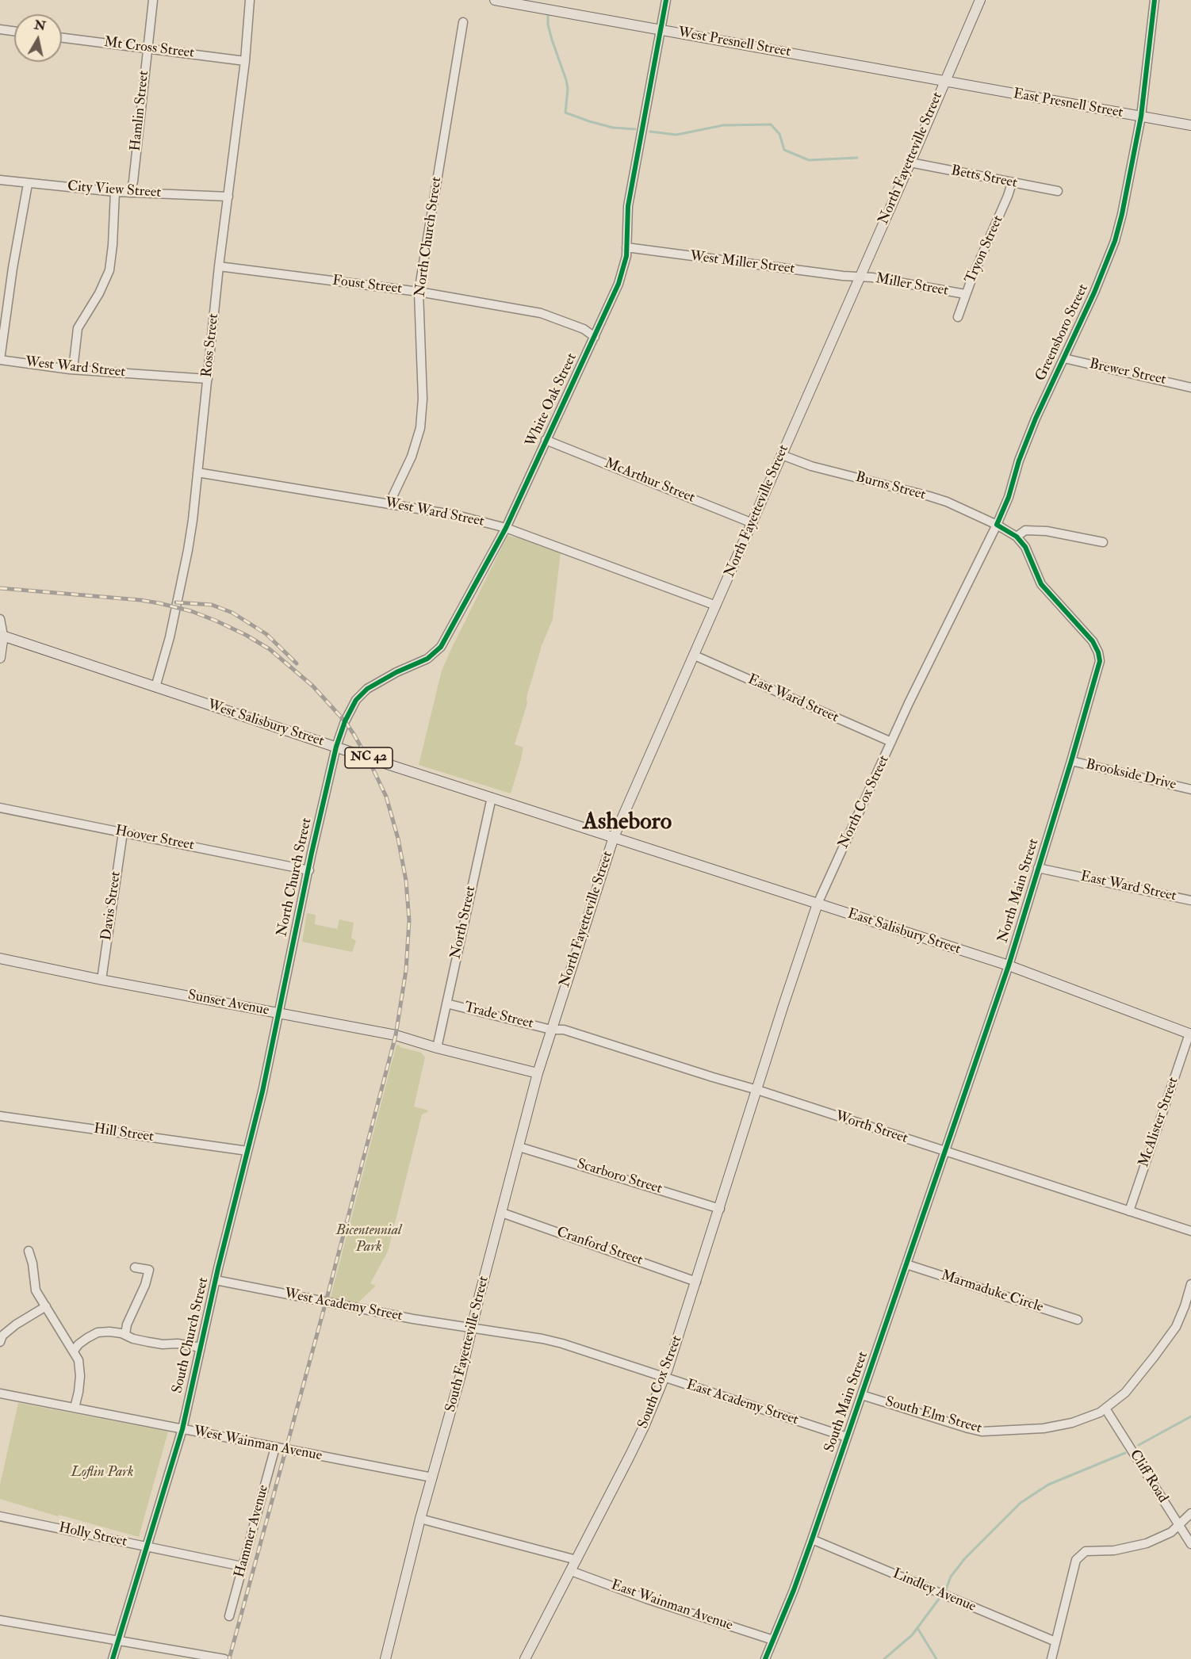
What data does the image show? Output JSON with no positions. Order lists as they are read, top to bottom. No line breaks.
{"streets":{"main road":["West Presnell Street","East Presnell Street","North Fayetteville Street","West Salisbury Street","NC 42","North Cox Street","East Salisbury Street","Sunset Avenue","South Fayetteville Street","South Cox Street"],"street":["Mt Cross Street","Hamlin Street","Betts Street","City View Street","North Church Street","Tryon Street","West Miller Street","Foust Street","Miller Street","Greensboro Street","Ross Street","West Ward Street","Brewer Street","White Oak Street","McArthur Street","Burns Street","East Ward Street","Brookside Drive","Hoover Street","North Main Street","Davis Street","North Street","Trade Street","McAlister Street","Worth Street","Hill Street","Scarboro Street","Cranford Street","Marmaduke Circle","West Academy Street","South Church Street","South Main Street","East Academy Street","South Elm Street","West Wainman Avenue","Cliff Road","Hammer Avenue","Holly Street","Lindley Avenue","East Wainman Avenue"]},"crossings":[["West Presnell Street","East Presnell Street"],["West Presnell Street","North Fayetteville Street"],["West Presnell Street","White Oak Street"],["Mt Cross Street","Hamlin Street"],["Mt Cross Street","Ross Street"],["East Presnell Street","North Fayetteville Street"],["East Presnell Street","Greensboro Street"],["Hamlin Street","City View Street"],["North Fayetteville Street","Betts Street"],["North Fayetteville Street","West Miller Street"],["North Fayetteville Street","Miller Street"],["North Fayetteville Street","West Ward Street"],["North Fayetteville Street","McArthur Street"],["North Fayetteville Street","Burns Street"],["North Fayetteville Street","East Ward Street"],["North Fayetteville Street","West Salisbury Street"],["North Fayetteville Street","East Salisbury Street"],["North Fayetteville Street","Trade Street"],["North Fayetteville Street","Worth Street"],["North Fayetteville Street","South Fayetteville Street"],["Betts Street","Tryon Street"],["City View Street","Ross Street"],["North Church Street","Foust Street"],["North Church Street","West Ward Street"],["North Church Street","White Oak Street"],["North Church Street","West Salisbury Street"],["North Church Street","Hoover Street"],["North Church Street","Sunset Avenue"],["North Church Street","South Church Street"],["Tryon Street","Miller Street"],["West Miller Street","Miller Street"],["West Miller Street","White Oak Street"],["Foust Street","Ross Street"],["Foust Street","White Oak Street"],["Greensboro Street","Brewer Street"],["Greensboro Street","Burns Street"],["Greensboro Street","North Cox Street"],["Ross Street","West Ward Street"],["Ross Street","West Salisbury Street"],["West Ward Street","White Oak Street"],["White Oak Street","McArthur Street"],["White Oak Street","West Salisbury Street"],["Burns Street","North Cox Street"],["East Ward Street","North Cox Street"],["East Ward Street","North Main Street"],["West Salisbury Street","North Street"],["West Salisbury Street","East Salisbury Street"],["Brookside Drive","North Main Street"],["North Cox Street","East Salisbury Street"],["North Cox Street","Worth Street"],["North Cox Street","South Cox Street"],["Hoover Street","Davis Street"],["North Main Street","East Salisbury Street"],["North Main Street","Worth Street"],["North Main Street","South Main Street"],["Davis Street","Sunset Avenue"],["North Street","Sunset Avenue"],["North Street","Trade Street"],["East Salisbury Street","McAlister Street"],["Sunset Avenue","South Church Street"],["Sunset Avenue","South Fayetteville Street"],["Trade Street","Worth Street"],["Trade Street","South Fayetteville Street"],["McAlister Street","Worth Street"],["Worth Street","South Fayetteville Street"],["Worth Street","South Cox Street"],["Worth Street","South Main Street"],["Hill Street","South Church Street"],["Scarboro Street","South Fayetteville Street"],["Scarboro Street","South Cox Street"],["Cranford Street","South Fayetteville Street"],["Cranford Street","South Cox Street"],["Marmaduke Circle","South Main Street"],["West Academy Street","South Church Street"],["West Academy Street","South Fayetteville Street"],["West Academy Street","East Academy Street"],["South Church Street","West Wainman Avenue"],["South Church Street","Holly Street"],["South Fayetteville Street","East Academy Street"],["South Fayetteville Street","West Wainman Avenue"],["South Cox Street","East Academy Street"],["South Cox Street","East Wainman Avenue"],["South Main Street","East Academy Street"],["South Main Street","South Elm Street"],["South Main Street","Lindley Avenue"],["South Main Street","East Wainman Avenue"],["South Elm Street","Cliff Road"],["West Wainman Avenue","Hammer Avenue"],["Hammer Avenue","Holly Street"]],"districts":["Asheboro"],"parks":["Bicentennial Park","Loflin Park"],"north":"top"}
